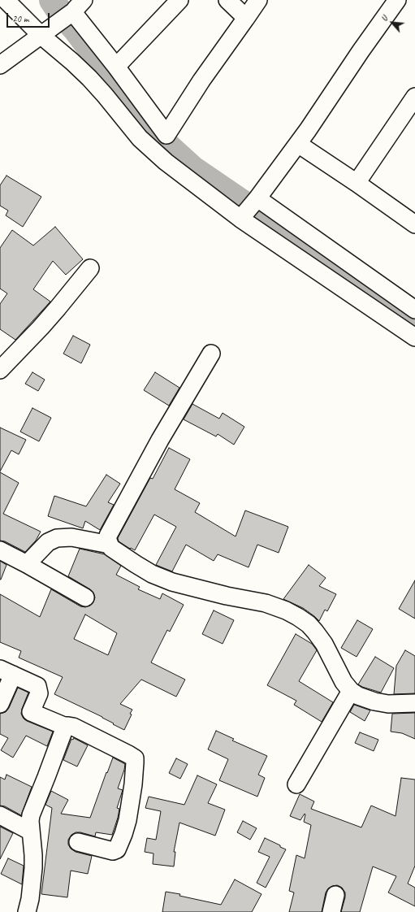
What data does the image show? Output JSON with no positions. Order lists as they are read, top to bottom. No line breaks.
{"scale_bar":"20 m","north":"top left"}
